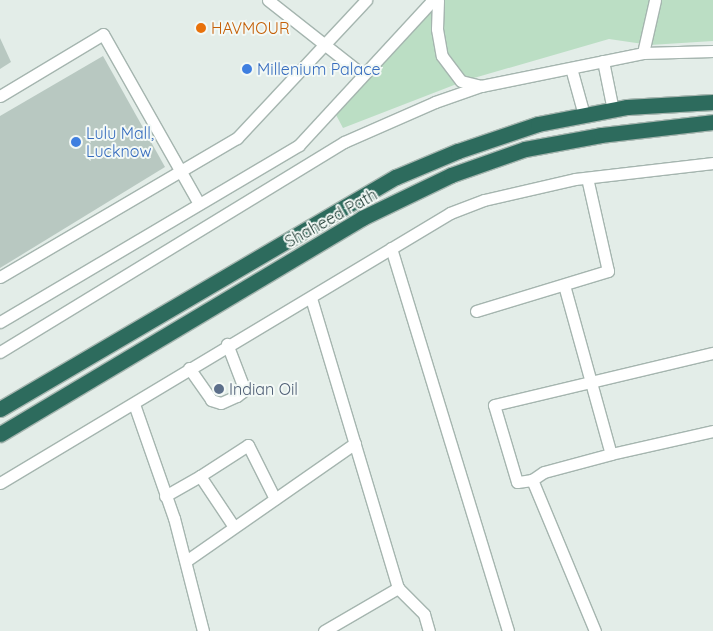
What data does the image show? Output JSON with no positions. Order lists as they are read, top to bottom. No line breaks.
{"streets":{"highway":["Shaheed Path"]},"places":["HAVMOUR","Millenium Palace","Lulu Mall, Lucknow","Indian Oil"]}
